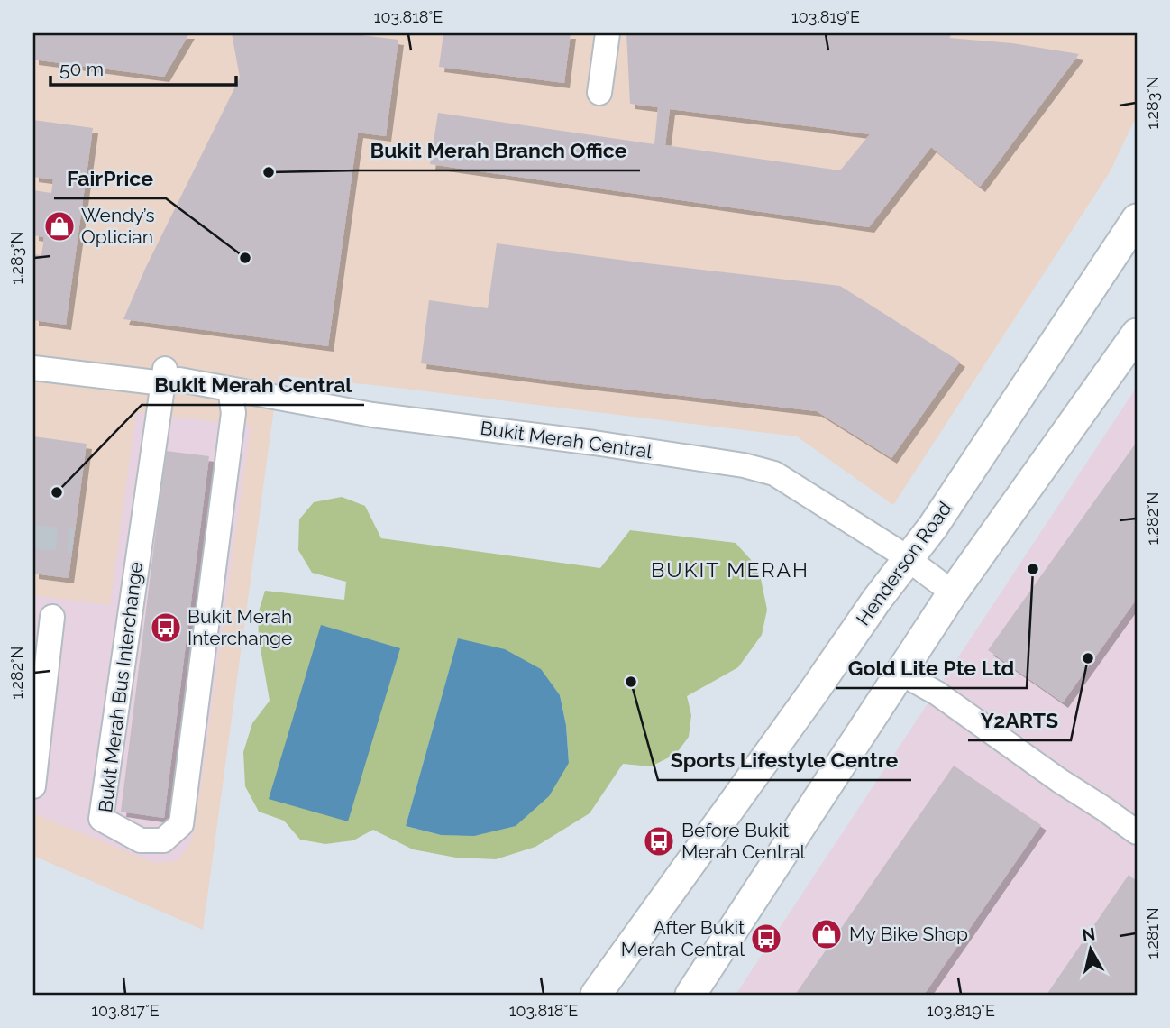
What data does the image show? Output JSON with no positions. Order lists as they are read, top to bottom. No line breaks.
{"streets":{"main road":["Henderson Road"],"street":["Bukit Merah Central","Bukit Merah Bus Interchange"]},"crossings":[["Bukit Merah Central","Henderson Road"],["Bukit Merah Central","Bukit Merah Bus Interchange"]],"districts":["BUKIT MERAH"],"places":{"other":["Bukit Merah Branch Office","FairPrice","Bukit Merah Central","Gold Lite Pte Ltd","Y2ARTS","Sports Lifestyle Centre"],"shop":["Wendy’s Optician","My Bike Shop"],"bus stop":["Bukit Merah Interchange","Before Bukit Merah Central","After Bukit Merah Central"]},"scale_bar":"50 m","north":"top","coordinates":["103.818°E","103.819°E","1.283°N","1.282°N","1.281°N","103.817°E"]}
